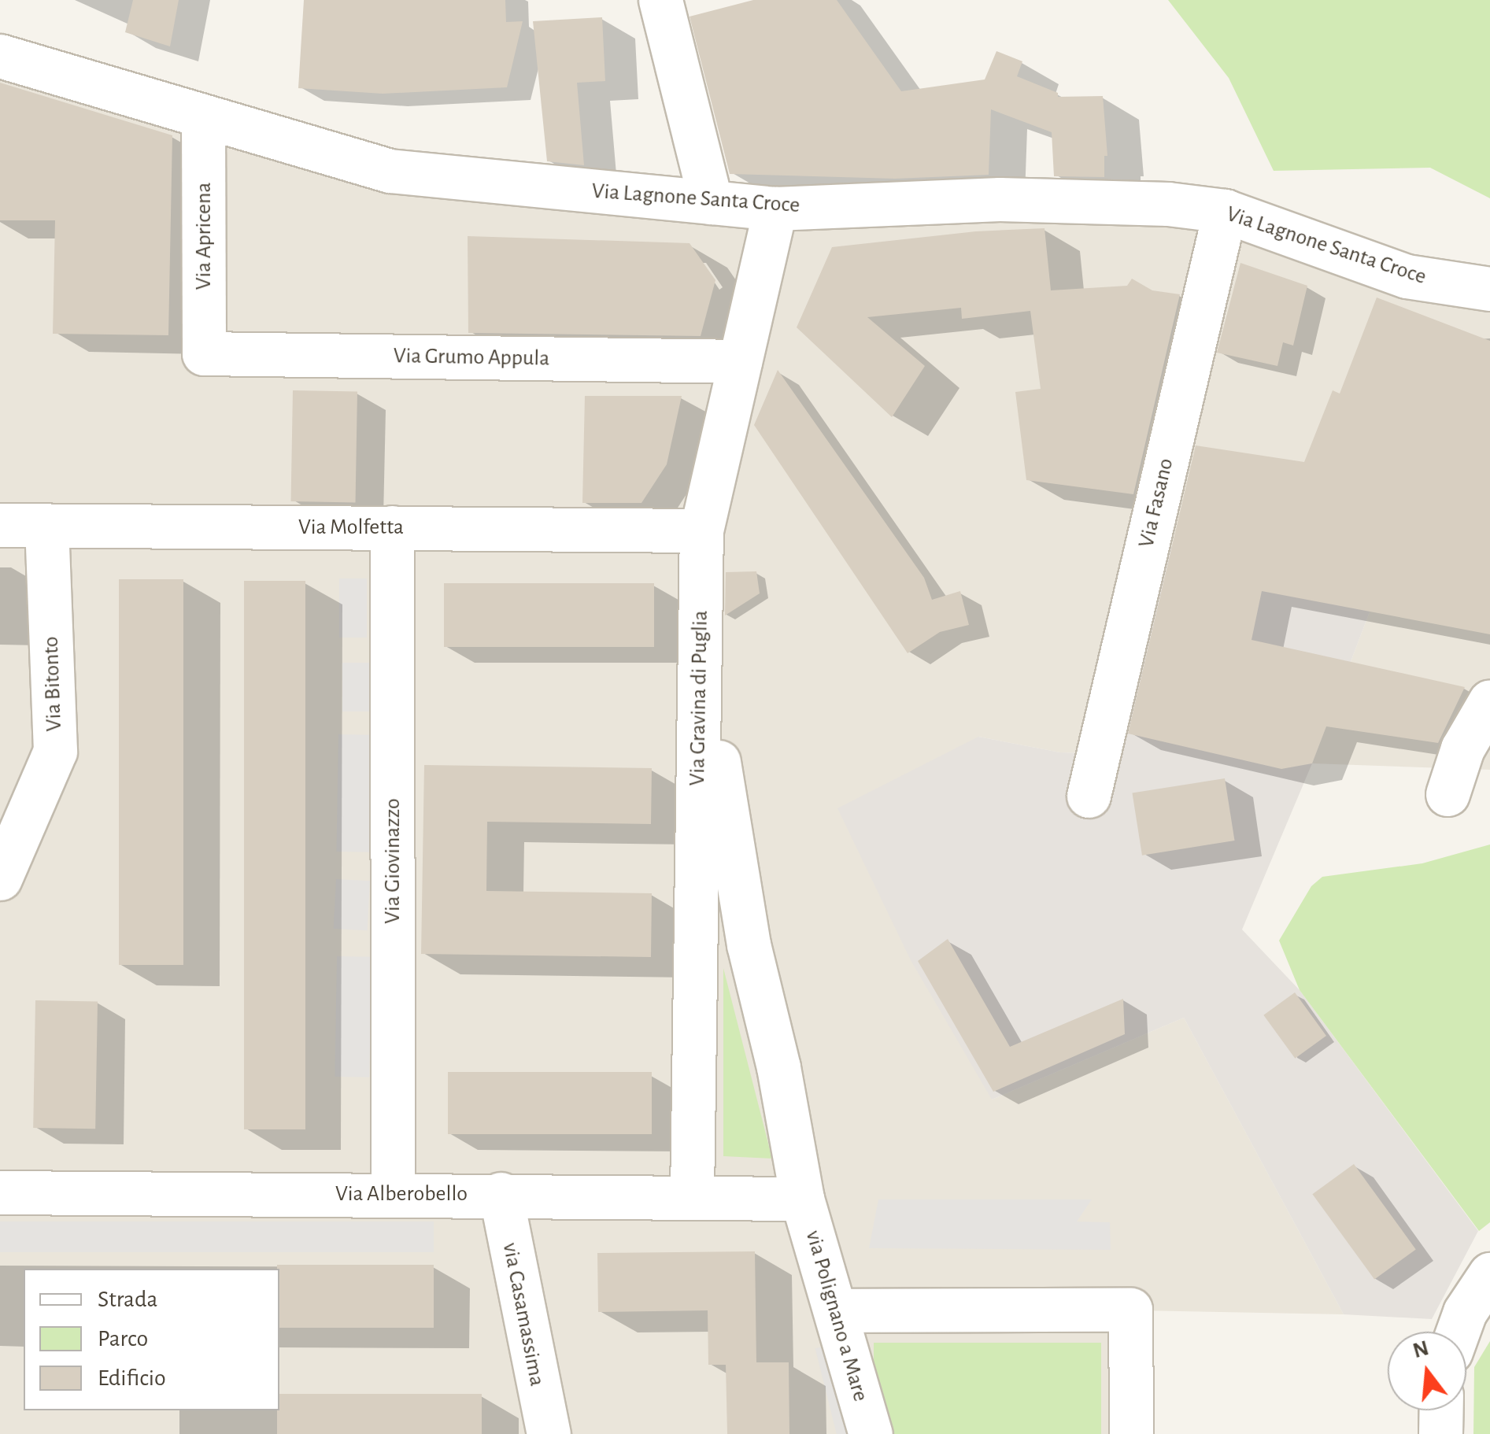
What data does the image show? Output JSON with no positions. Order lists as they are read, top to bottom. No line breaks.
{"streets":{"street":["Via Lagnone Santa Croce","Via Apricena","Via Grumo Appula","Via Fasano","Via Molfetta","Via Bitonto","Via Gravina di Puglia","Via Giovinazzo","Via Alberobello","via Casamassima","via Polignano a Mare"]},"crossings":[["Via Lagnone Santa Croce","Via Apricena"],["Via Lagnone Santa Croce","Via Fasano"],["Via Lagnone Santa Croce","Via Gravina di Puglia"],["Via Apricena","Via Grumo Appula"],["Via Grumo Appula","Via Gravina di Puglia"],["Via Molfetta","Via Bitonto"],["Via Molfetta","Via Gravina di Puglia"],["Via Molfetta","Via Giovinazzo"],["Via Gravina di Puglia","Via Alberobello"],["Via Gravina di Puglia","via Polignano a Mare"],["Via Giovinazzo","Via Alberobello"],["Via Alberobello","via Casamassima"],["Via Alberobello","via Polignano a Mare"]],"legend":["Strada","Parco","Edificio"],"north":"top"}
